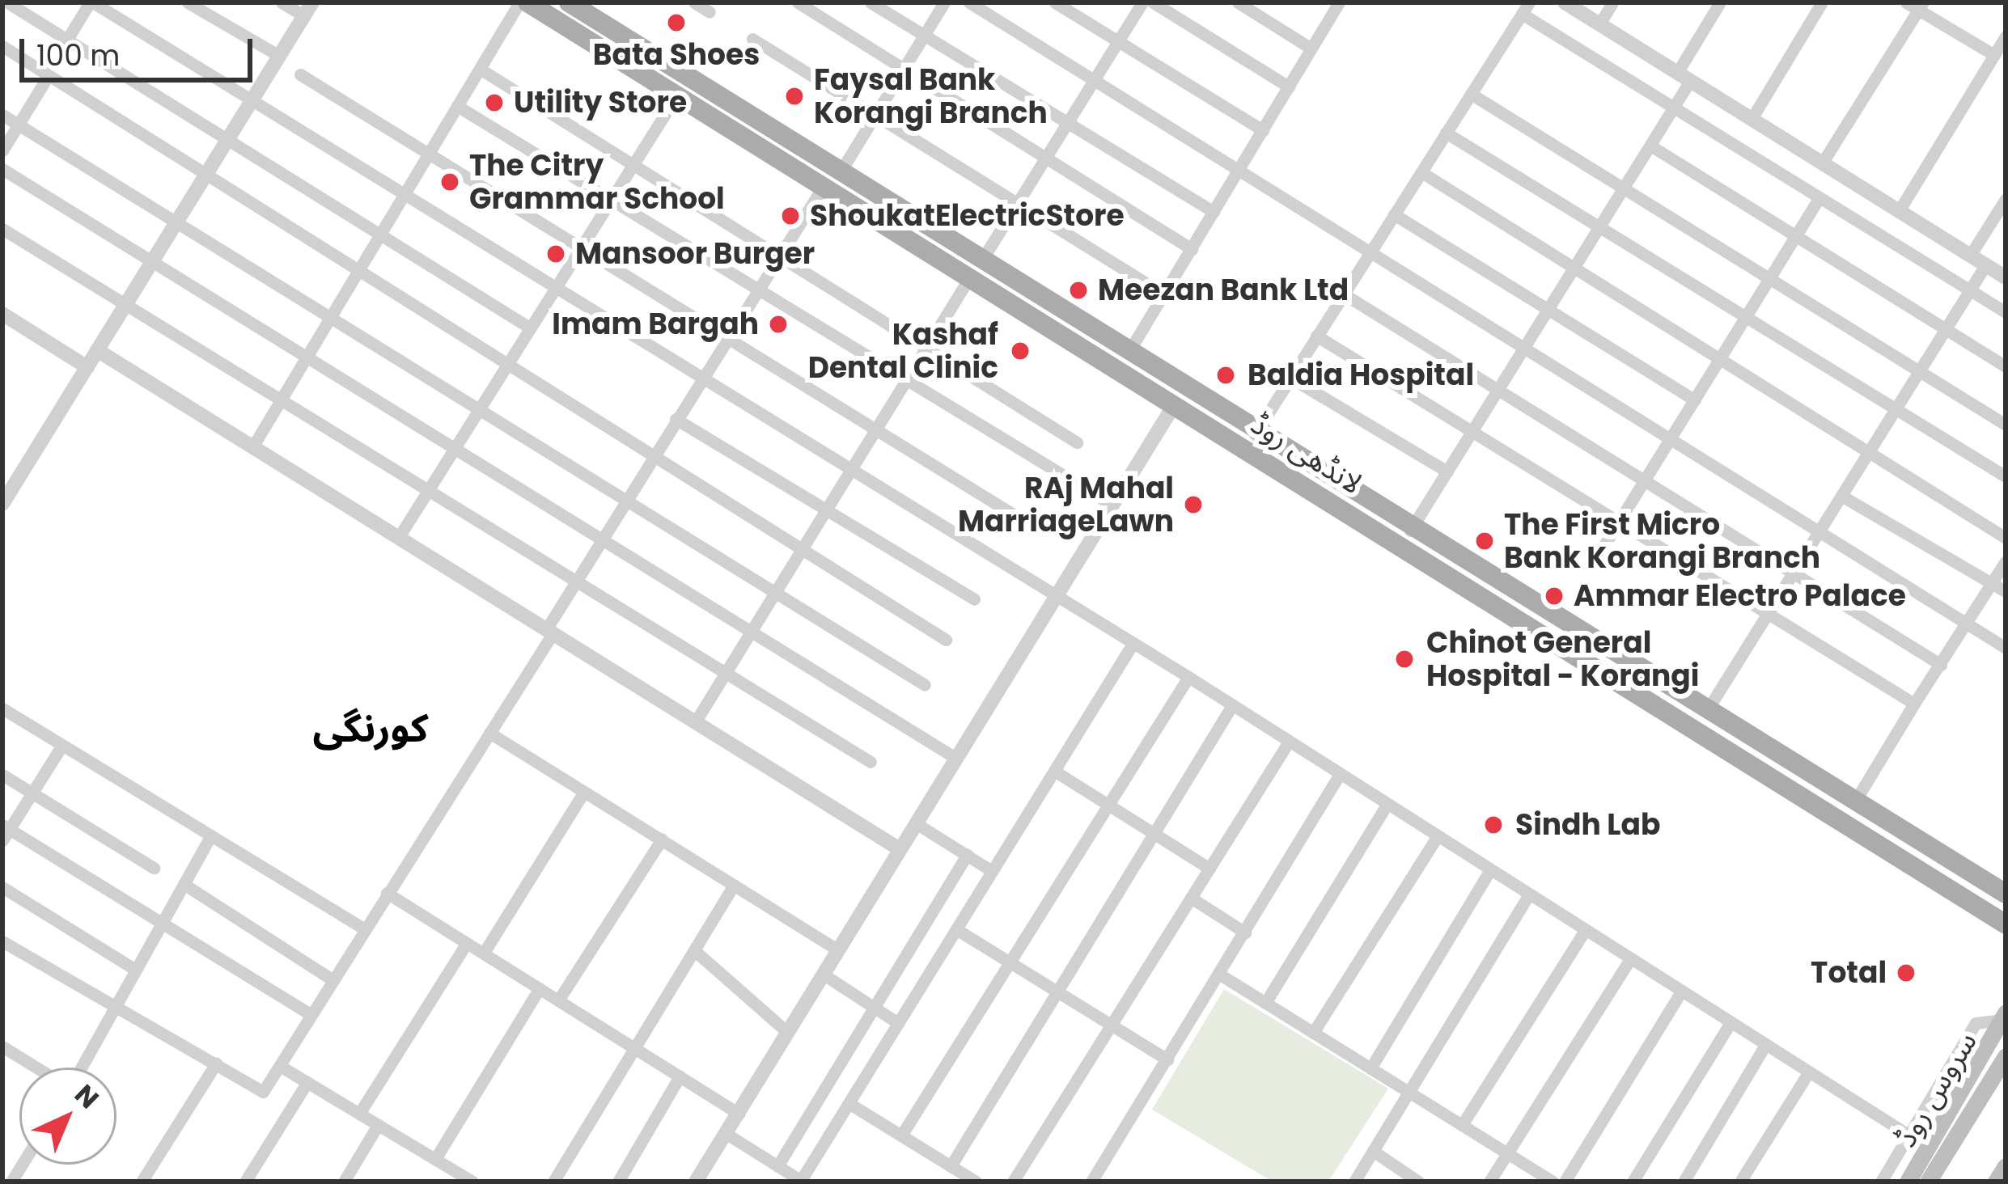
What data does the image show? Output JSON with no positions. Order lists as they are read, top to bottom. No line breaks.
{"streets":{"main road":["لانڈھی روڈ"],"street":["سروس روڈ"]},"districts":["کورنگی"],"places":["Bata Shoes","Faysal Bank Korangi Branch","Utility Store","The Citry Grammar School","ShoukatElectricStore","Mansoor Burger","Meezan Bank Ltd","Imam Bargah","Kashaf Dental Clinic","Baldia Hospital","RAj Mahal MarriageLawn","The First Micro Bank Korangi Branch","Ammar Electro Palace","Chinot General Hospital - Korangi","Sindh Lab","Total"],"scale_bar":"100 m","north":"top right"}
